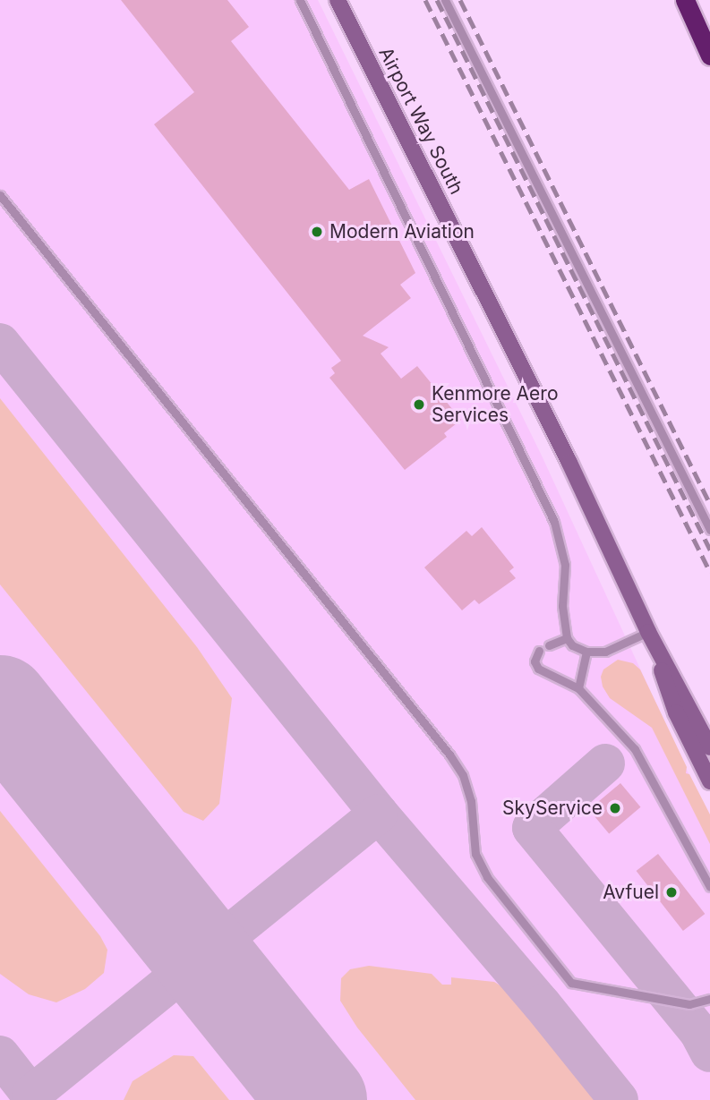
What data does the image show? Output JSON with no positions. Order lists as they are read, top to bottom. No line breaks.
{"streets":{"main road":["Airport Way South"]},"places":["Modern Aviation","Kenmore Aero Services","SkyService","Avfuel"]}
